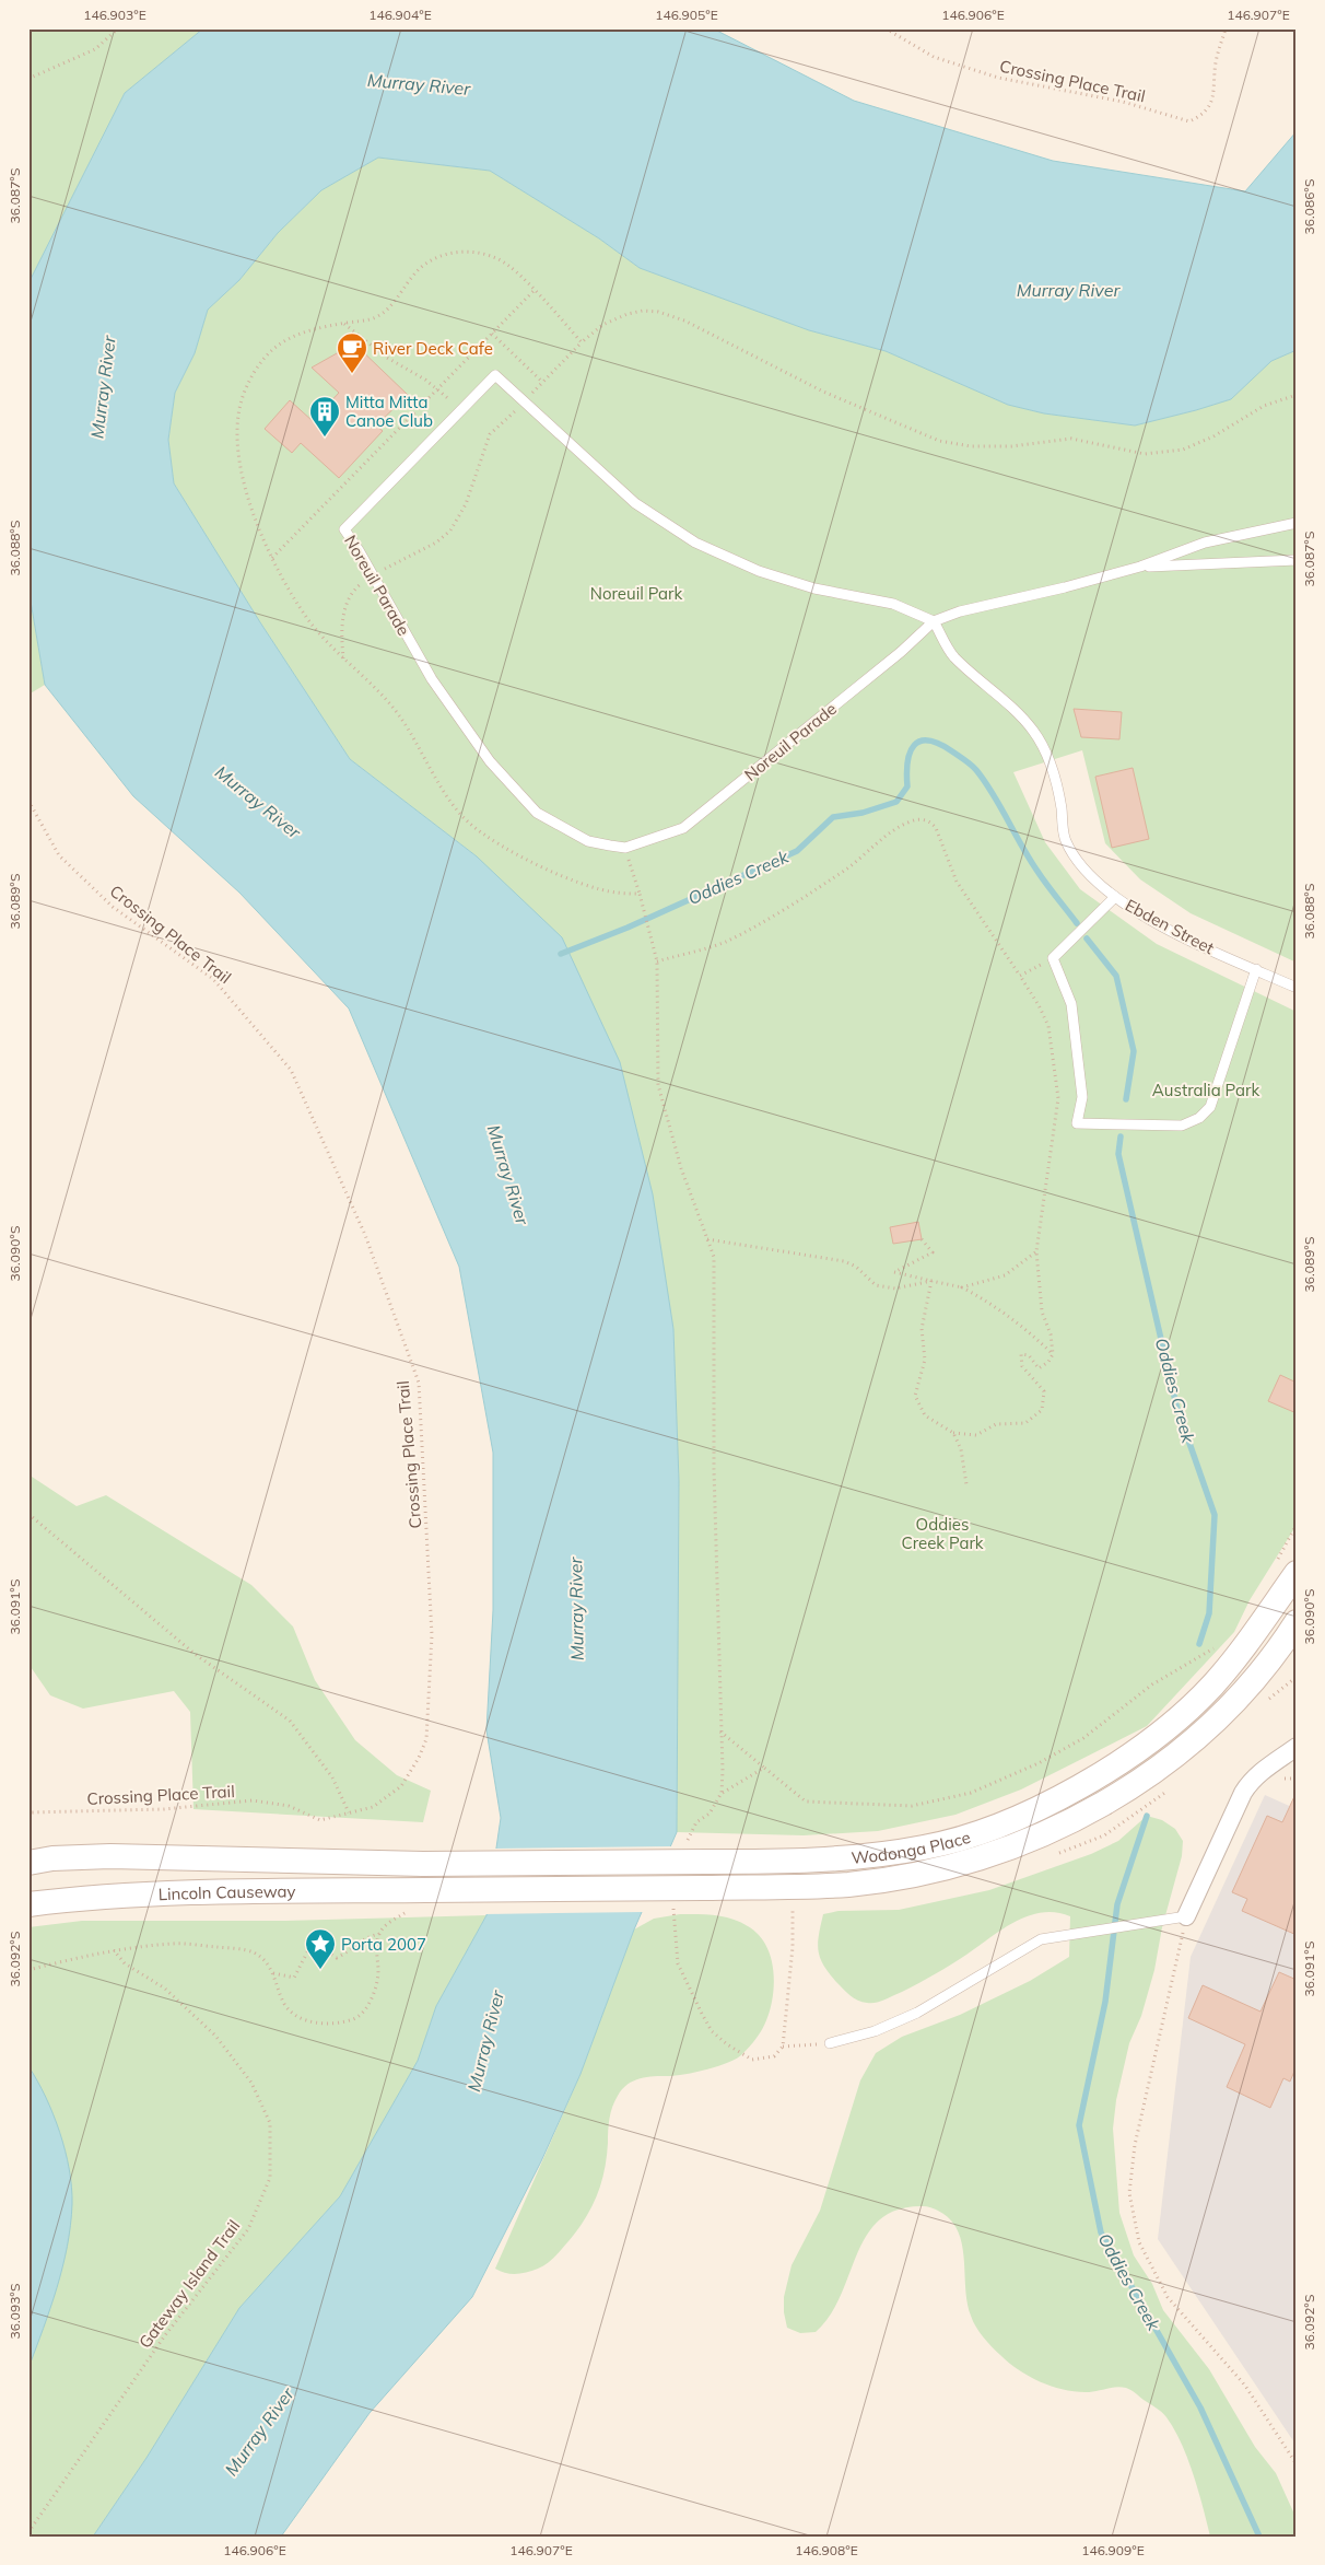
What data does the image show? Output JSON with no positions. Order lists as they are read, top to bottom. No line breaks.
{"streets":{"main road":["Wodonga Place","Lincoln Causeway"],"lane":["Noreuil Parade","Ebden Street"],"path":["Crossing Place Trail","Gateway Island Trail"]},"crossings":[["Noreuil Parade","Ebden Street"],["Wodonga Place","Lincoln Causeway"]],"water":["Murray River","Oddies Creek"],"parks":["Noreuil Park","Australia Park","Oddies Creek Park"],"places":{"cafe":["River Deck Cafe"],"building":["Mitta Mitta Canoe Club"],"place":["Porta 2007"]},"coordinates":["146.903°E","146.904°E","146.905°E","146.906°E","146.907°E","36.087°S","36.086°S","36.088°S","36.089°S","36.090°S","36.091°S","36.092°S","36.093°S","146.908°E","146.909°E"]}
